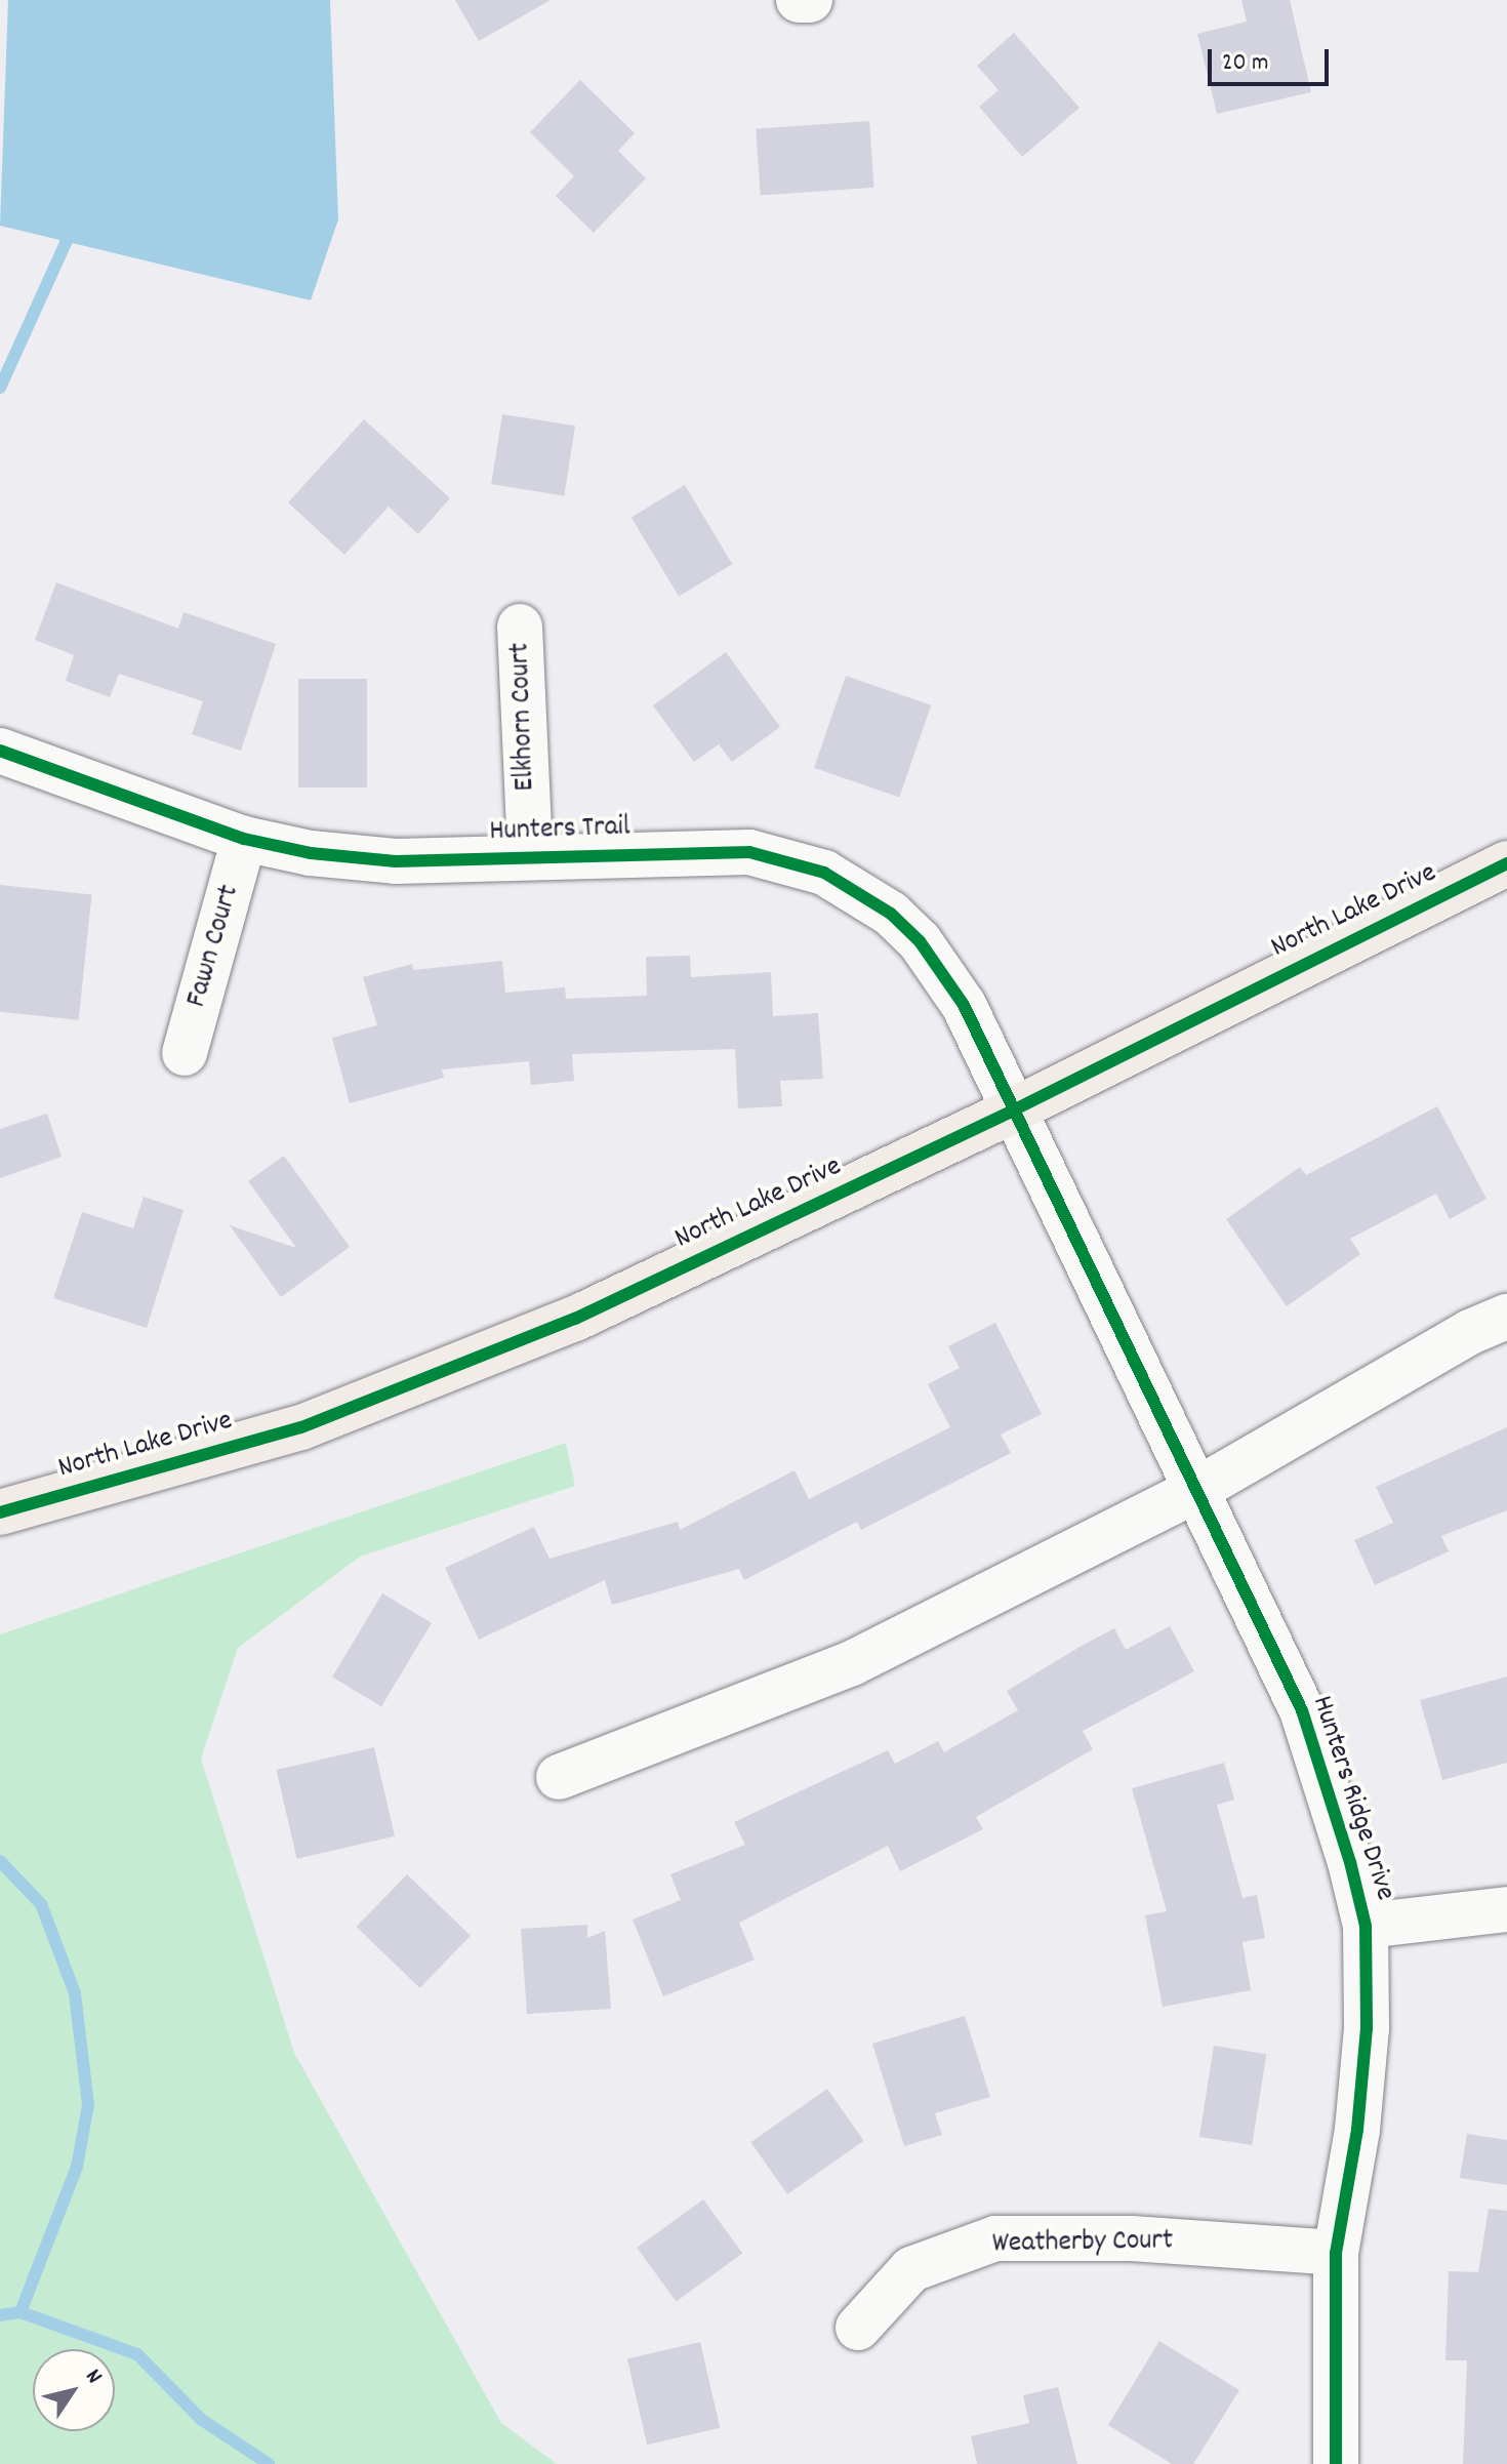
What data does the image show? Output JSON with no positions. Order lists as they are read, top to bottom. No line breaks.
{"streets":{"main road":["North Lake Drive"],"street":["Elkhorn Court","Hunters Trail","Fawn Court","Hunters Ridge Drive","Weatherby Court"]},"crossings":[["Elkhorn Court","Hunters Trail"],["Hunters Trail","North Lake Drive"],["Hunters Trail","Fawn Court"],["Hunters Trail","Hunters Ridge Drive"],["North Lake Drive","Hunters Ridge Drive"],["Hunters Ridge Drive","Weatherby Court"]],"scale_bar":"20 m","north":"top right"}
